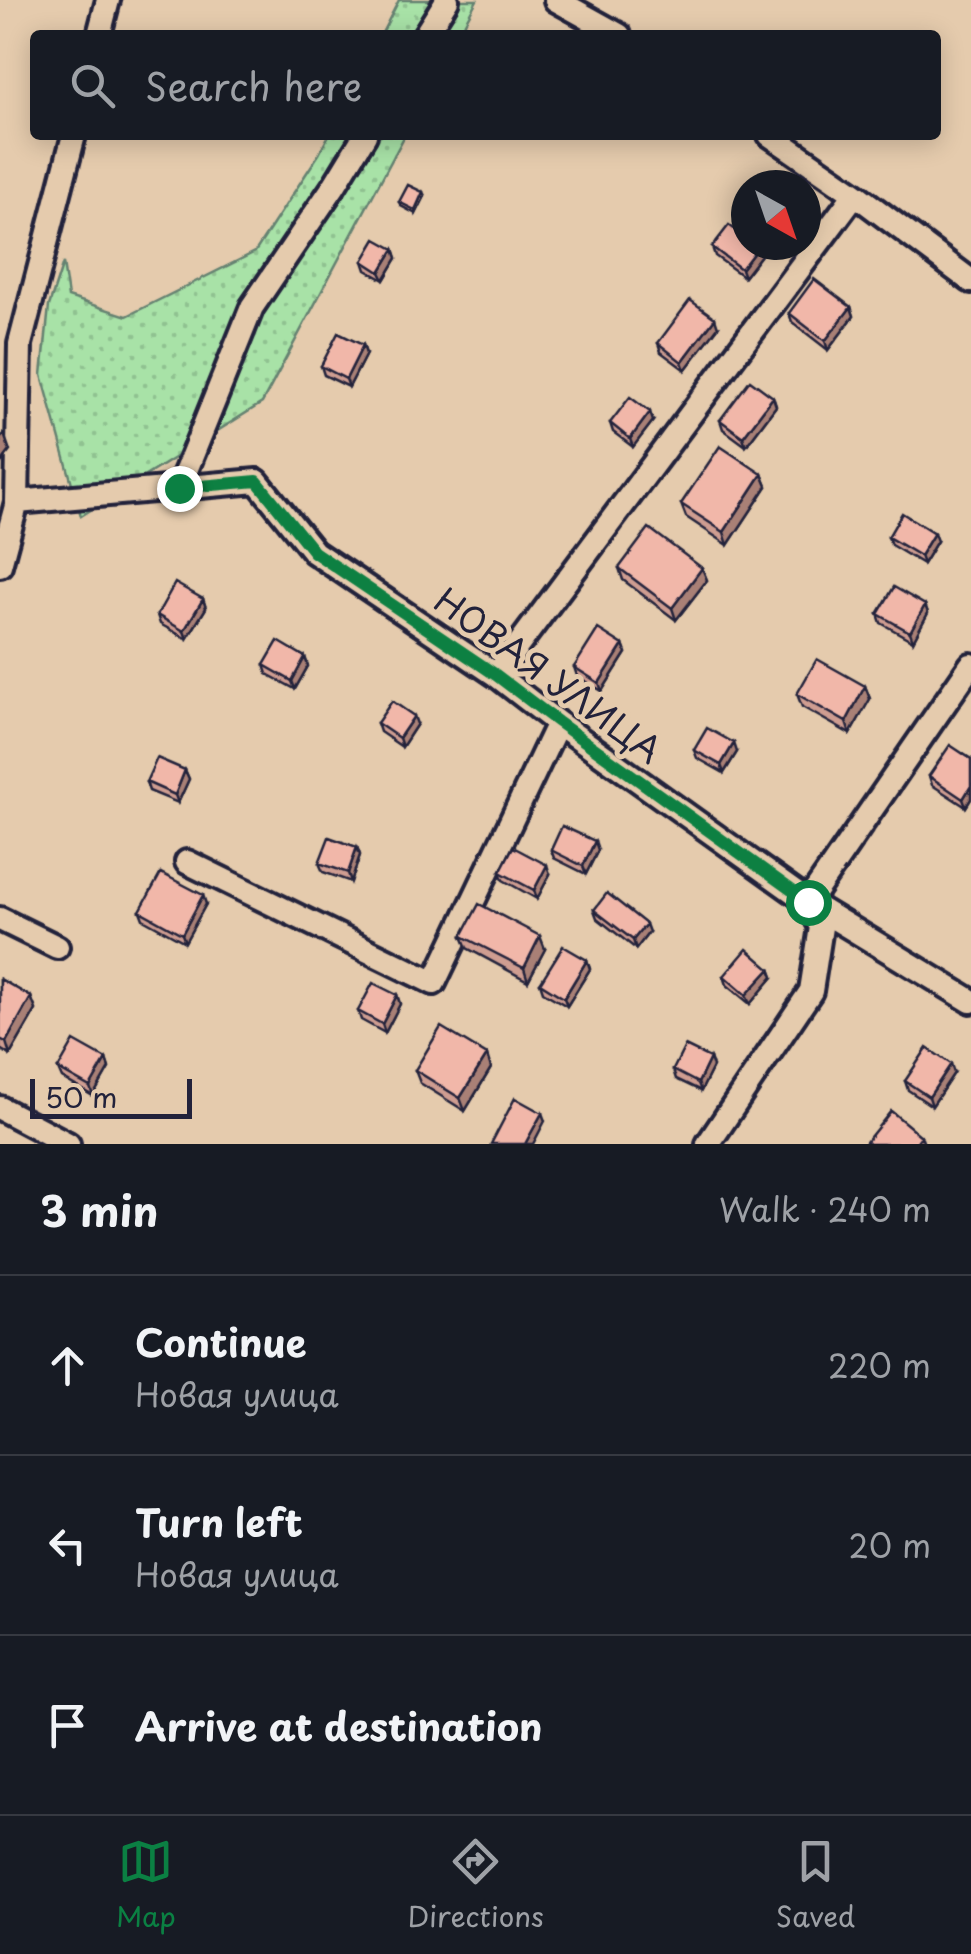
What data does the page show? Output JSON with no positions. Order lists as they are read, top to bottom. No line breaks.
{"streets":{"street":["НОВАЯ УЛИЦА"]},"scale_bar":"50 m","north":"bottom right","page":{"search":"Search here","scale":"50 m","heading":["3 min","Walk · 240 m"],"list":[["Continue","Новая улица","220 m"],["Turn left","Новая улица","20 m"],"Arrive at destination"],"nav":["Map","Directions","Saved"]}}
